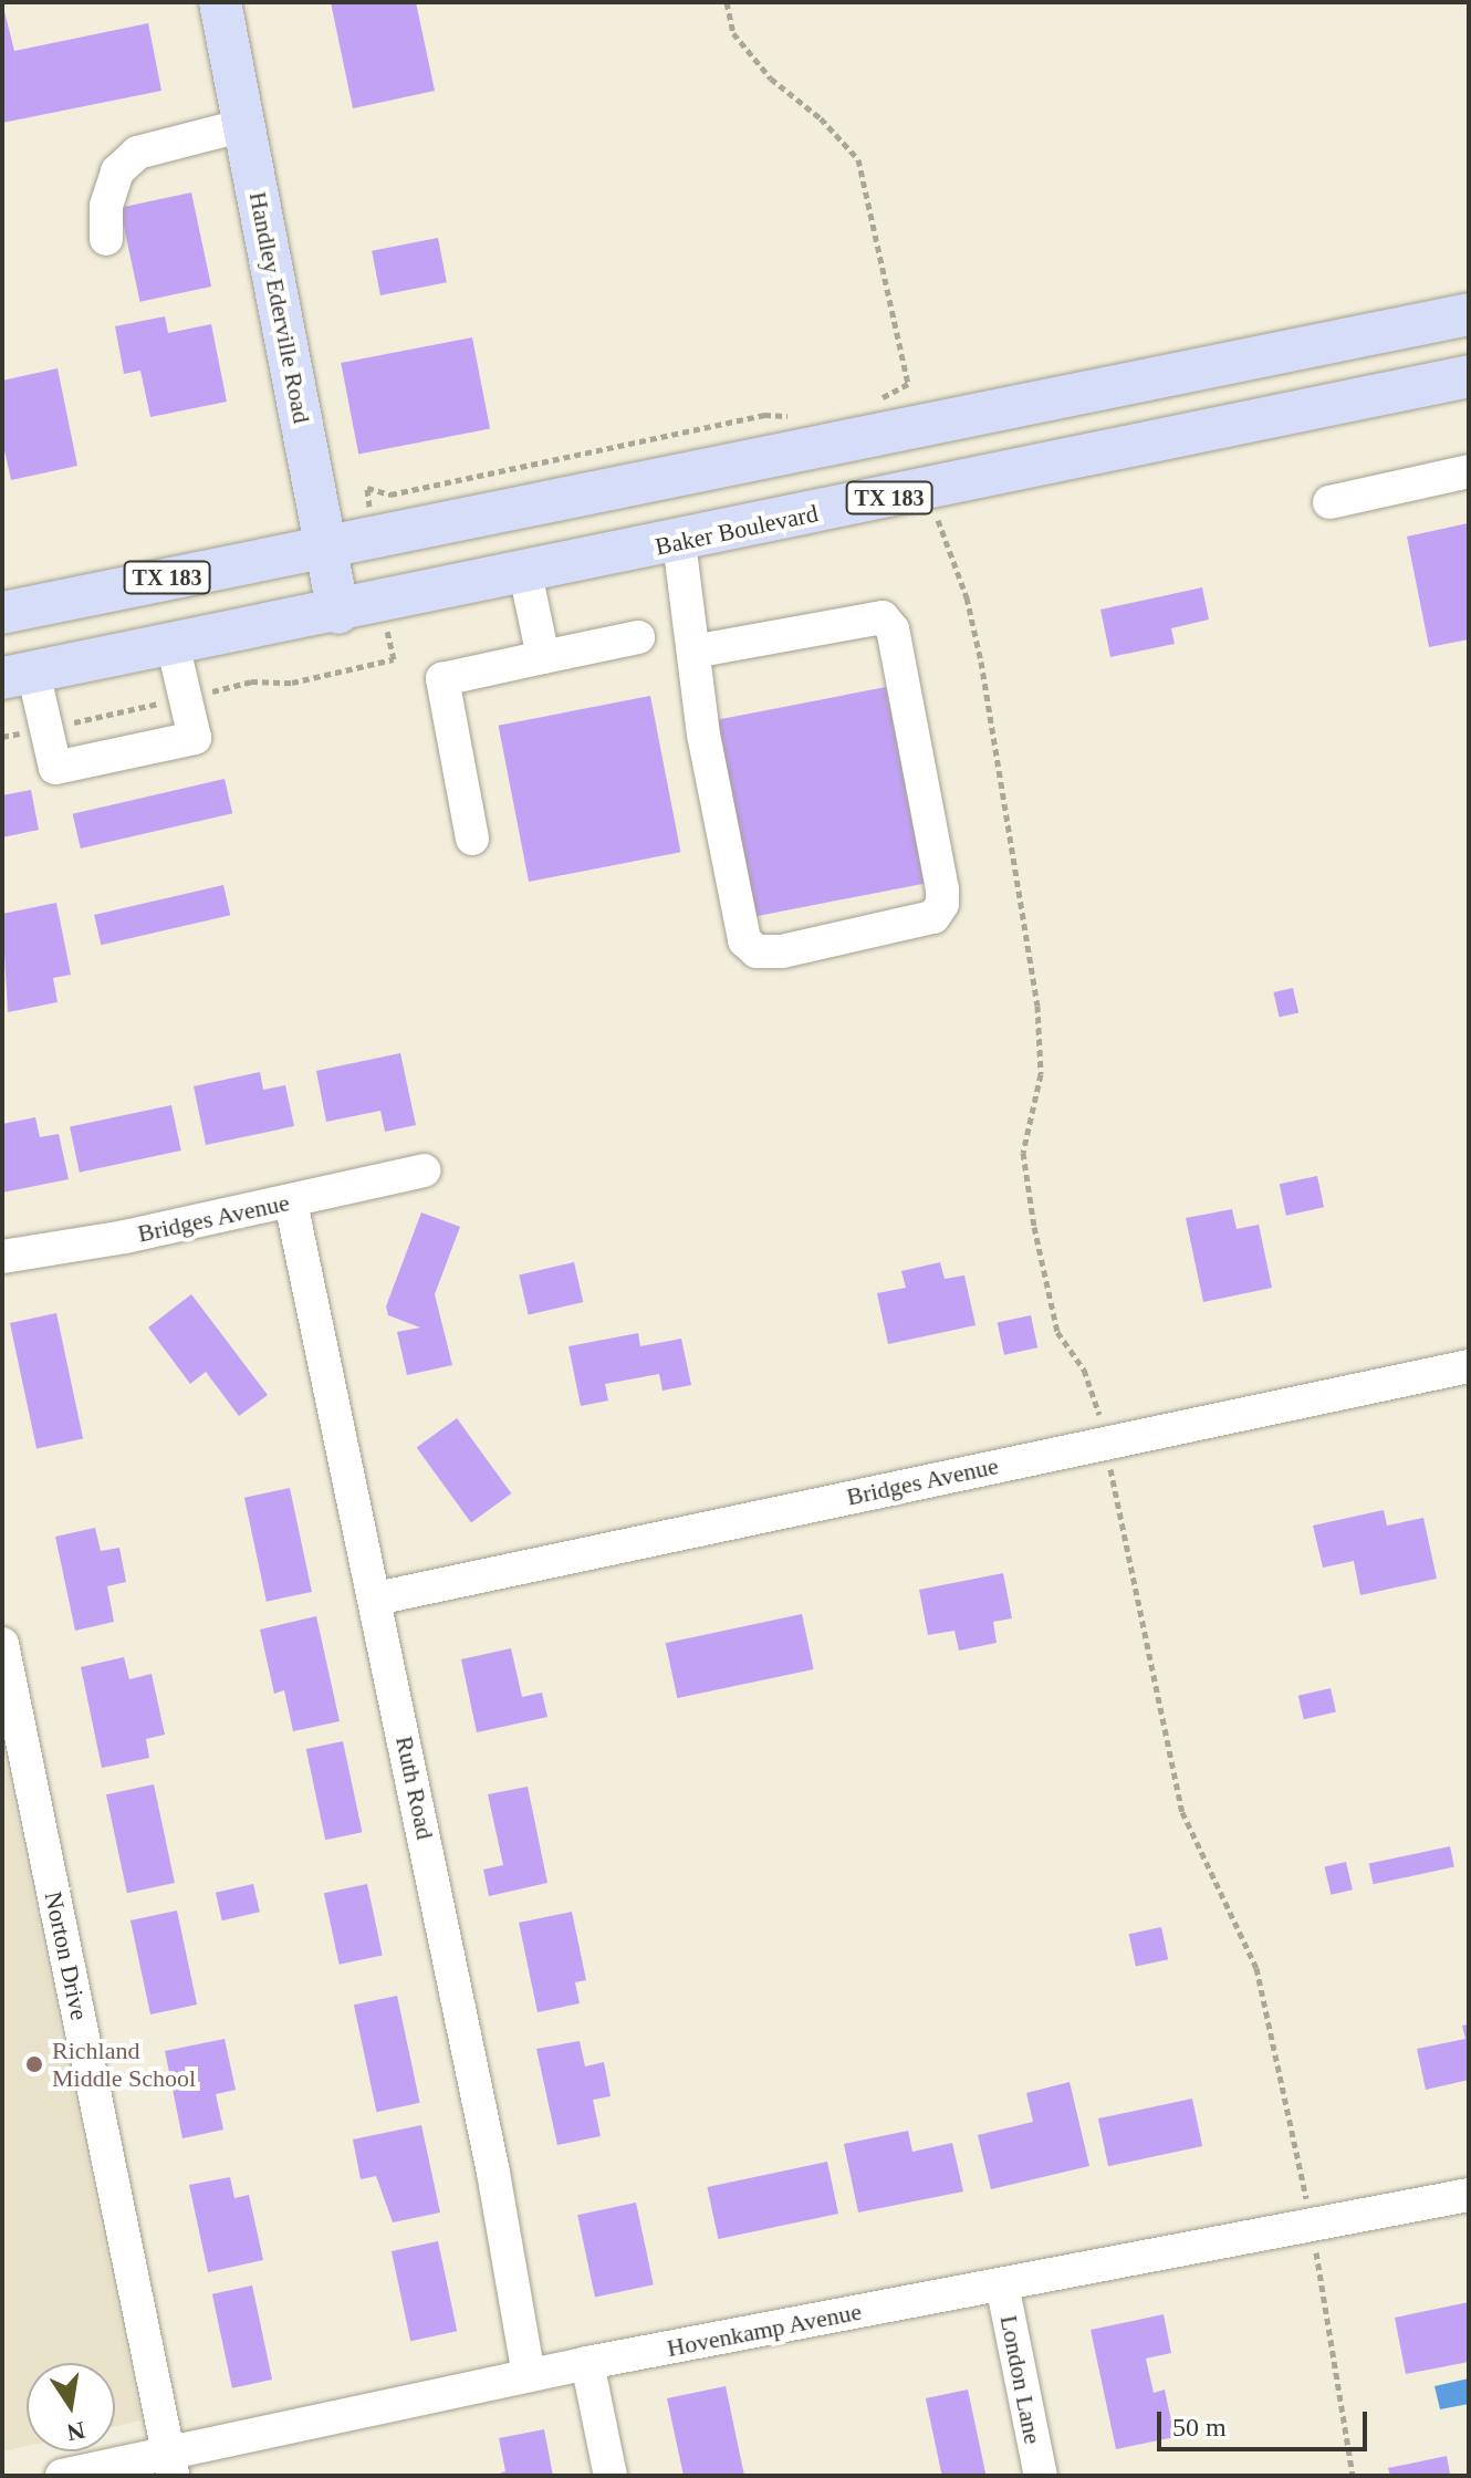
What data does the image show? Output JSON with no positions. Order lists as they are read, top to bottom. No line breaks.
{"streets":{"main road":["Handley Ederville Road","TX 183","Baker Boulevard"],"street":["Bridges Avenue","Ruth Road","Norton Drive","Hovenkamp Avenue","London Lane"]},"crossings":[["Handley Ederville Road","TX 183"],["Handley Ederville Road","Baker Boulevard"],["Bridges Avenue","Ruth Road"],["Ruth Road","Hovenkamp Avenue"],["Norton Drive","Hovenkamp Avenue"],["Hovenkamp Avenue","London Lane"]],"places":["Richland Middle School"],"scale_bar":"50 m","north":"bottom"}
